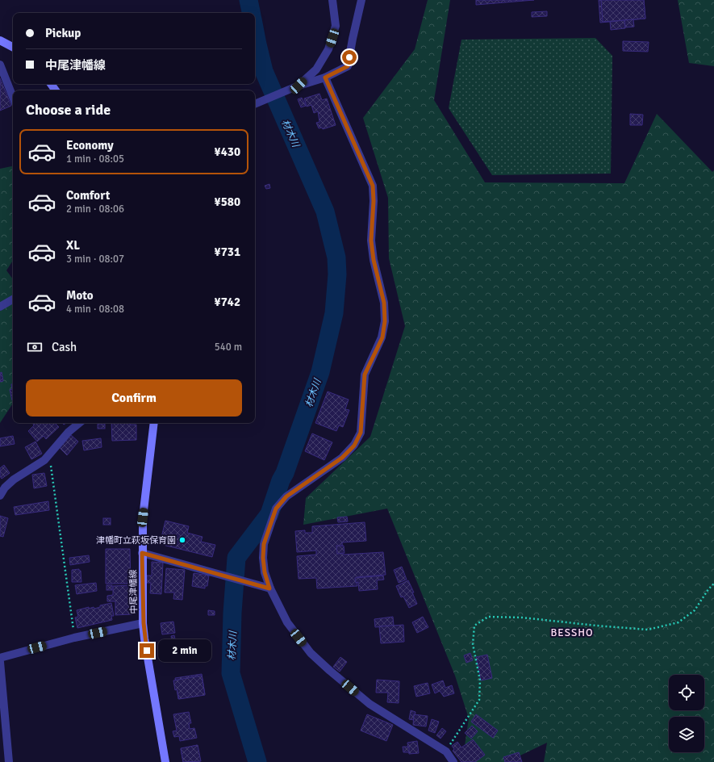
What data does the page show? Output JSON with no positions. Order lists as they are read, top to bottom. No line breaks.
{"streets":{"main road":["中尾津幡線"]},"districts":["BESSHO"],"water":["材木川"],"places":["津幡町立萩坂保育園"],"page":{"banner":["Pickup","中尾津幡線"],"heading":"Choose a ride","list":[{"name":"Economy","note":"1 min · 08:05","value":"¥430"},{"name":"Comfort","note":"2 min · 08:06","value":"¥580"},{"name":"XL","note":"3 min · 08:07","value":"¥731"},{"name":"Moto","note":"4 min · 08:08","value":"¥742"}],"pay":["Cash","540 m"],"buttons":"Confirm","bubble":"2 min"}}
